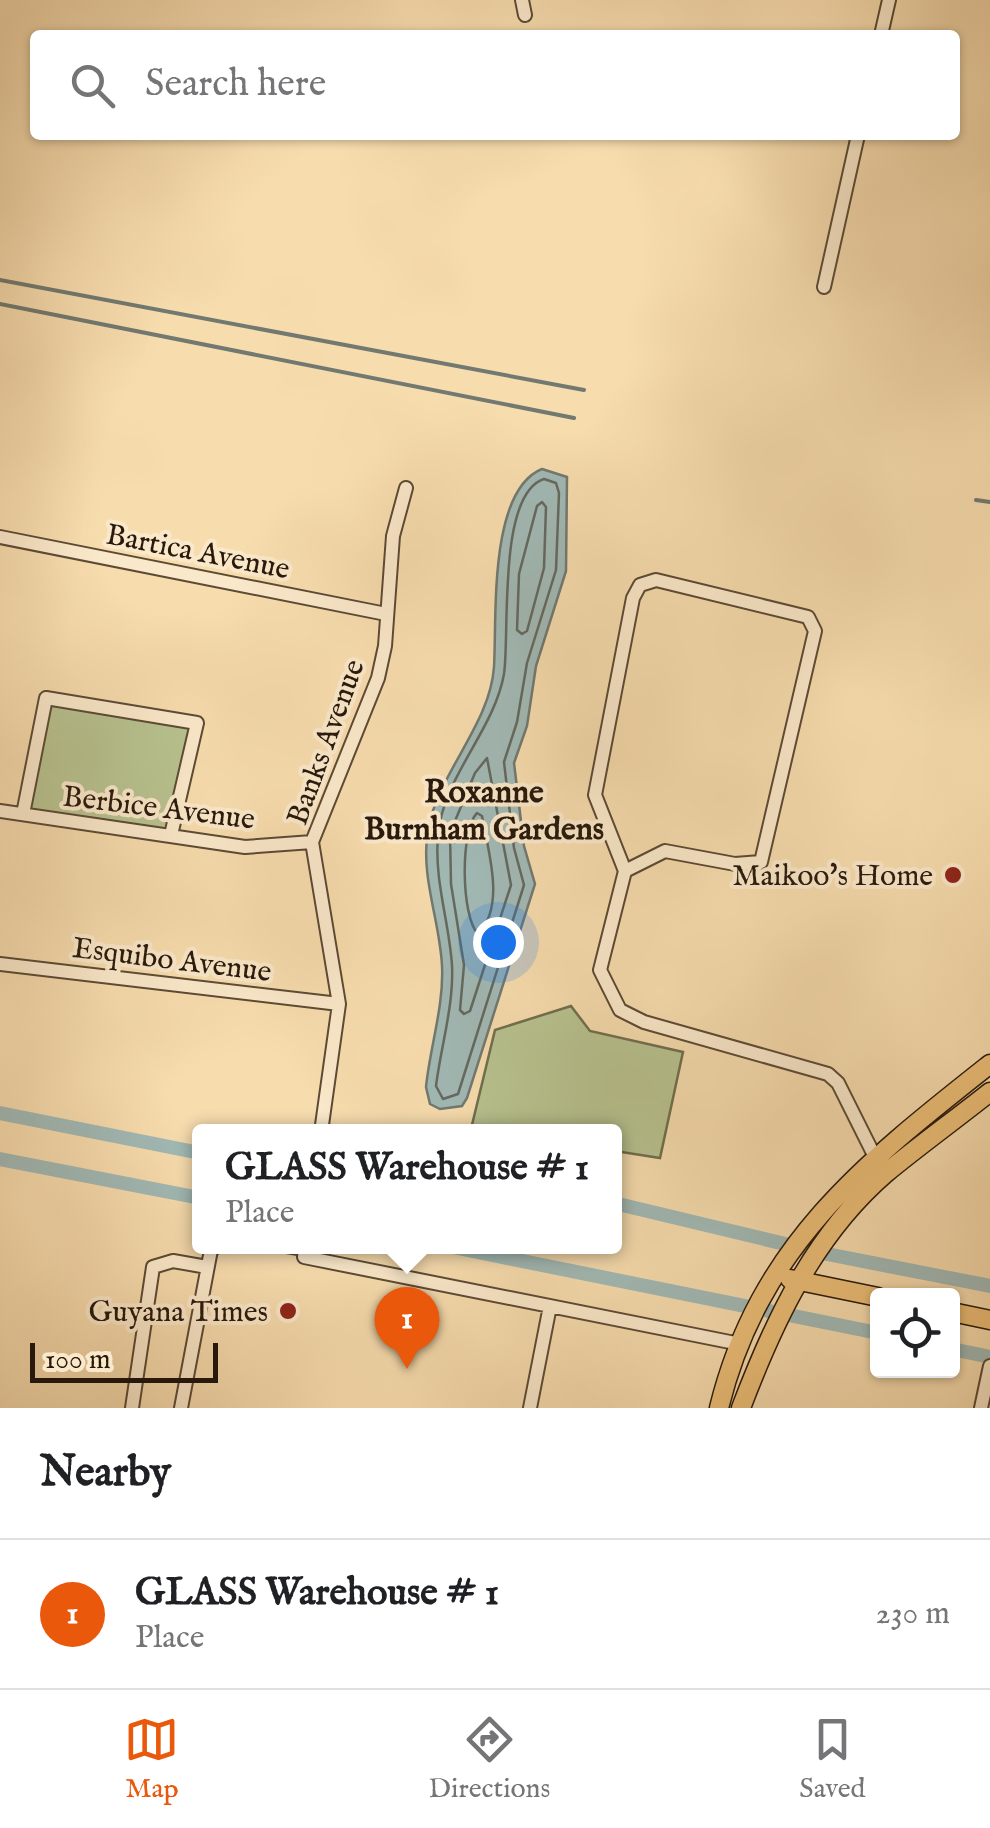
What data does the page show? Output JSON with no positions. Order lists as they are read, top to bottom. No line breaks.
{"streets":{"street":["Bartica Avenue","Banks Avenue","Berbice Avenue","Esquibo Avenue"]},"crossings":[["Bartica Avenue","Banks Avenue"],["Banks Avenue","Berbice Avenue"],["Banks Avenue","Esquibo Avenue"]],"districts":["Roxanne Burnham Gardens"],"places":["Maikoo's Home","Guyana Times"],"scale_bar":"100 m","page":{"search":"Search here","popup":["GLASS Warehouse # 1","Place"],"pins":"1","scale":"100 m","heading":"Nearby","list":[{"mark":"1","name":"GLASS Warehouse # 1","note":"Place","value":"230 m"}],"nav":["Map","Directions","Saved"]}}
